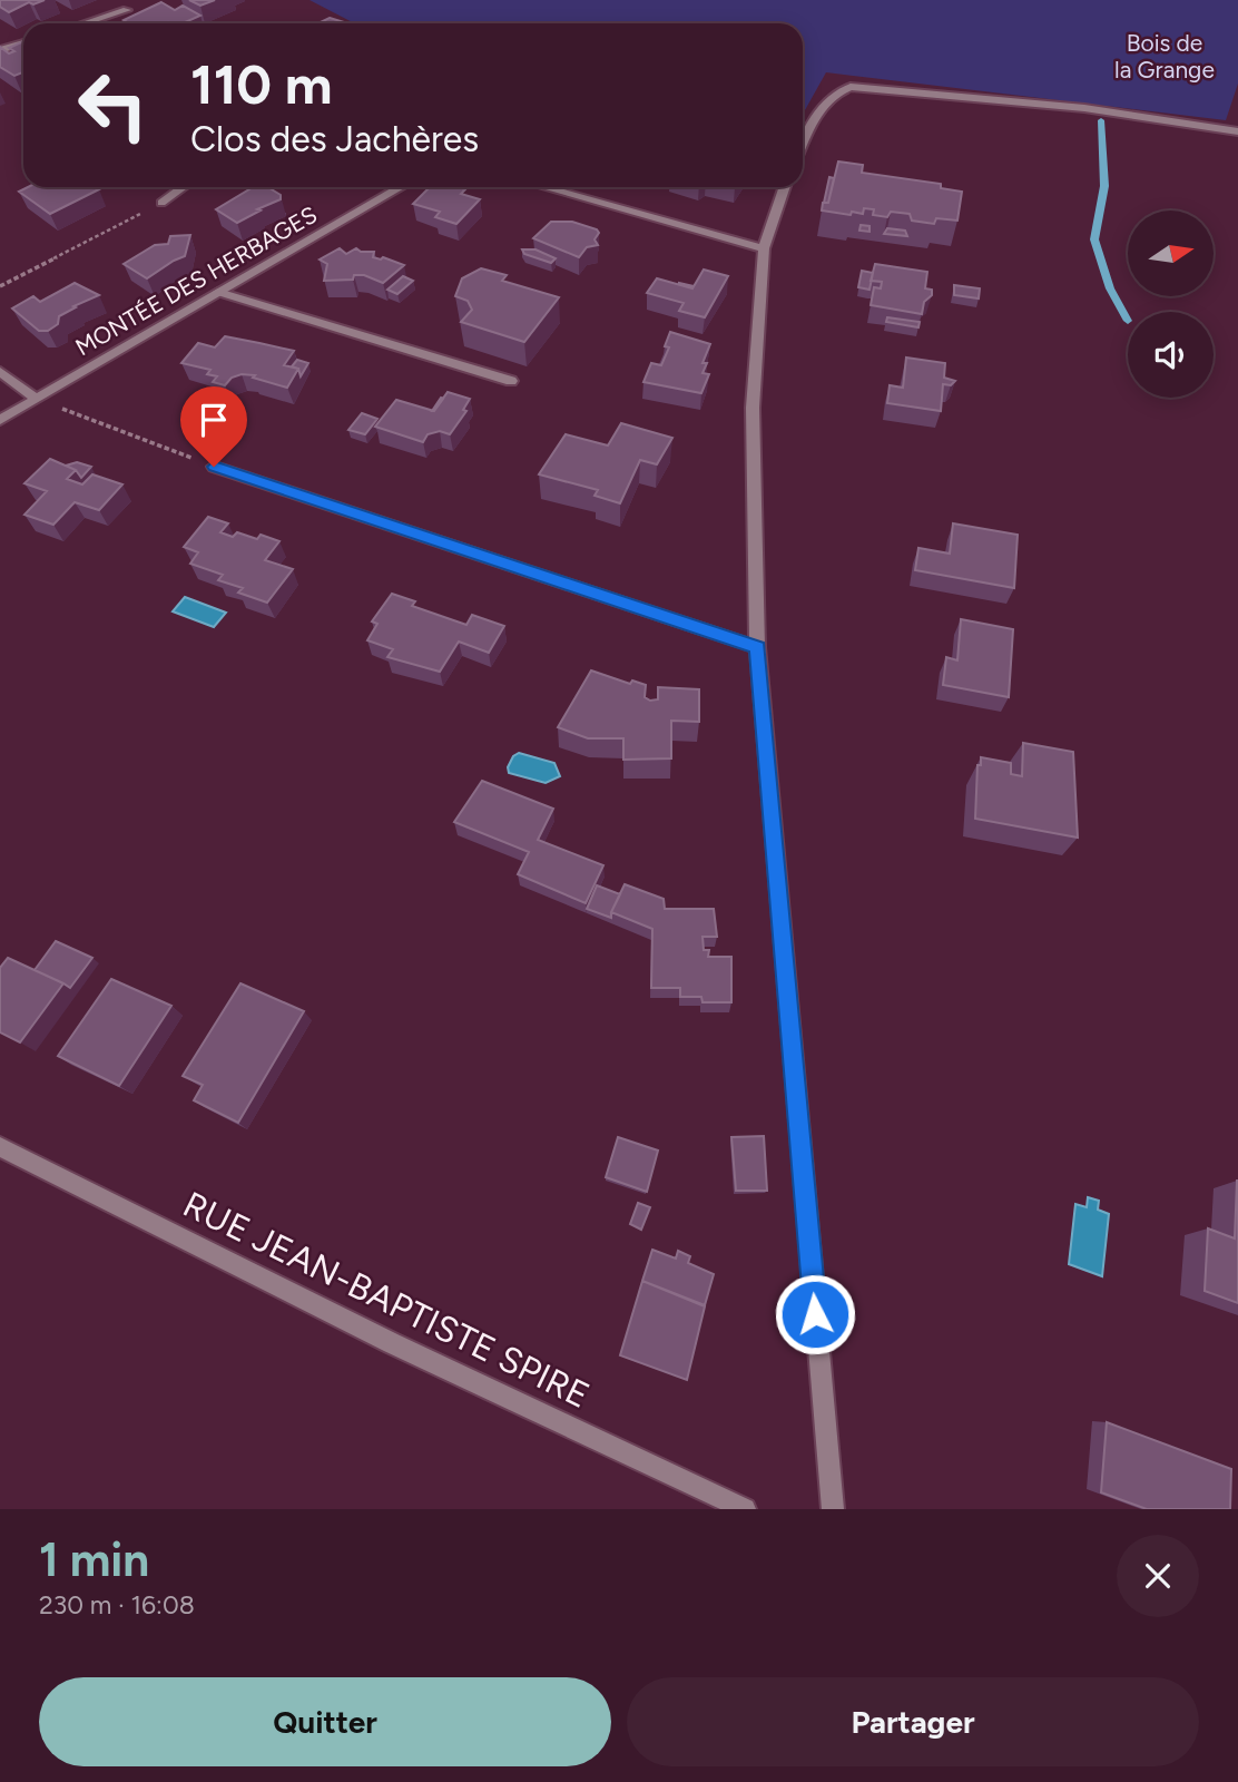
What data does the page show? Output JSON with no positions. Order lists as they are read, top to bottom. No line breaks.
{"streets":{"street":["MONTÉE DES HERBAGES","RUE JEAN-BAPTISTE SPIRE"]},"parks":["Bois de la Grange"],"north":"right","page":{"turn":["110 m","Clos des Jachères"],"heading":["1 min","230 m · 16:08"],"buttons":["Quitter","Partager"]}}
